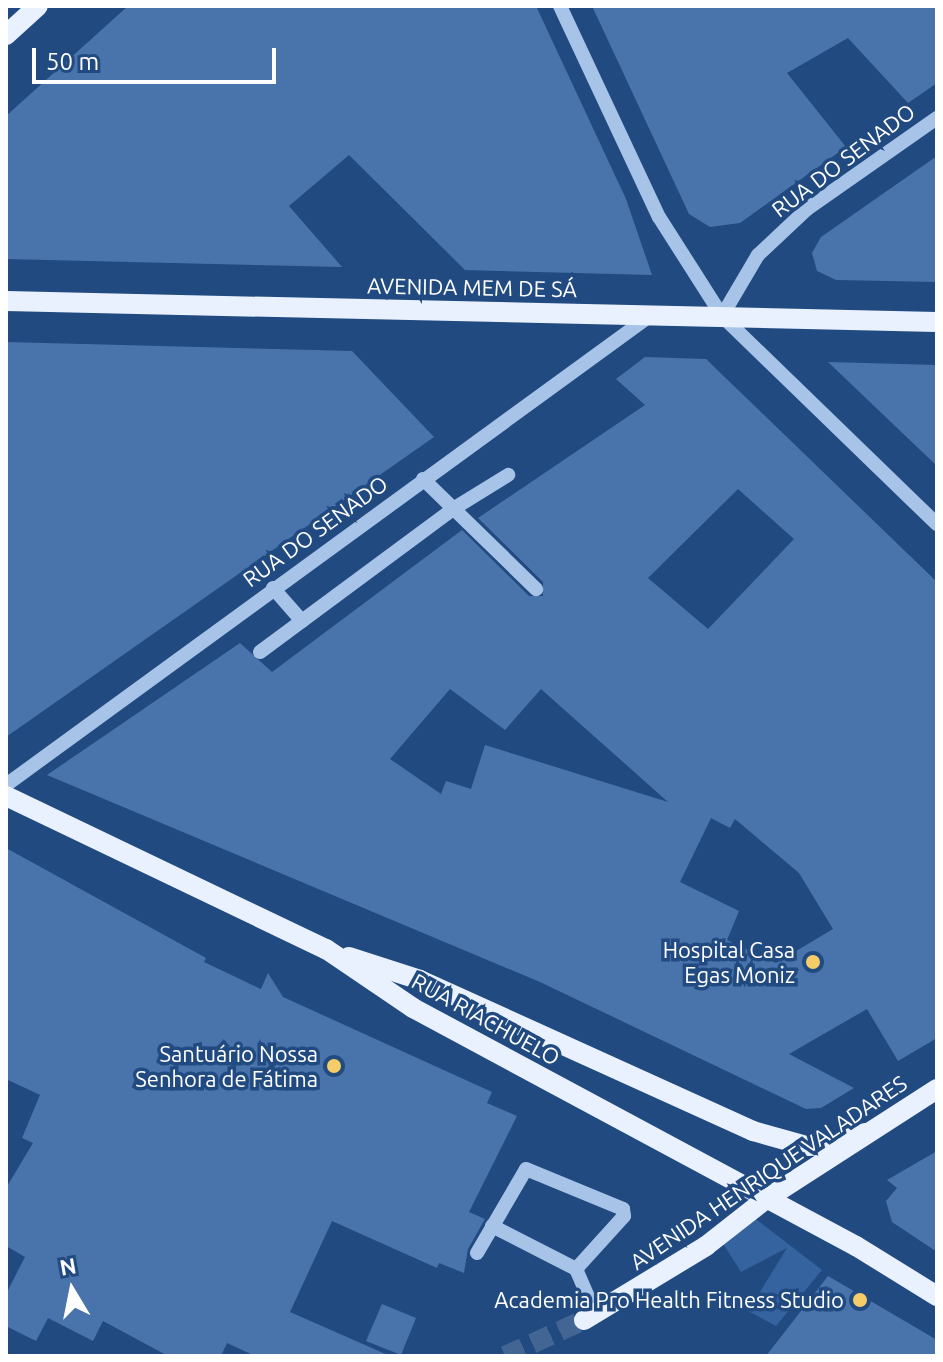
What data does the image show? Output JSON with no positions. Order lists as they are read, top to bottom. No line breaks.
{"streets":{"main road":["AVENIDA MEM DE SÁ","RUA RIACHUELO","AVENIDA HENRIQUE VALADARES"],"street":["RUA DO SENADO"]},"crossings":[["RUA DO SENADO","AVENIDA MEM DE SÁ"],["RUA RIACHUELO","AVENIDA HENRIQUE VALADARES"]],"places":["Hospital Casa Egas Moniz","Santuário Nossa Senhora de Fátima","Academia Pro Health Fitness Studio"],"scale_bar":"50 m","north":"top"}
